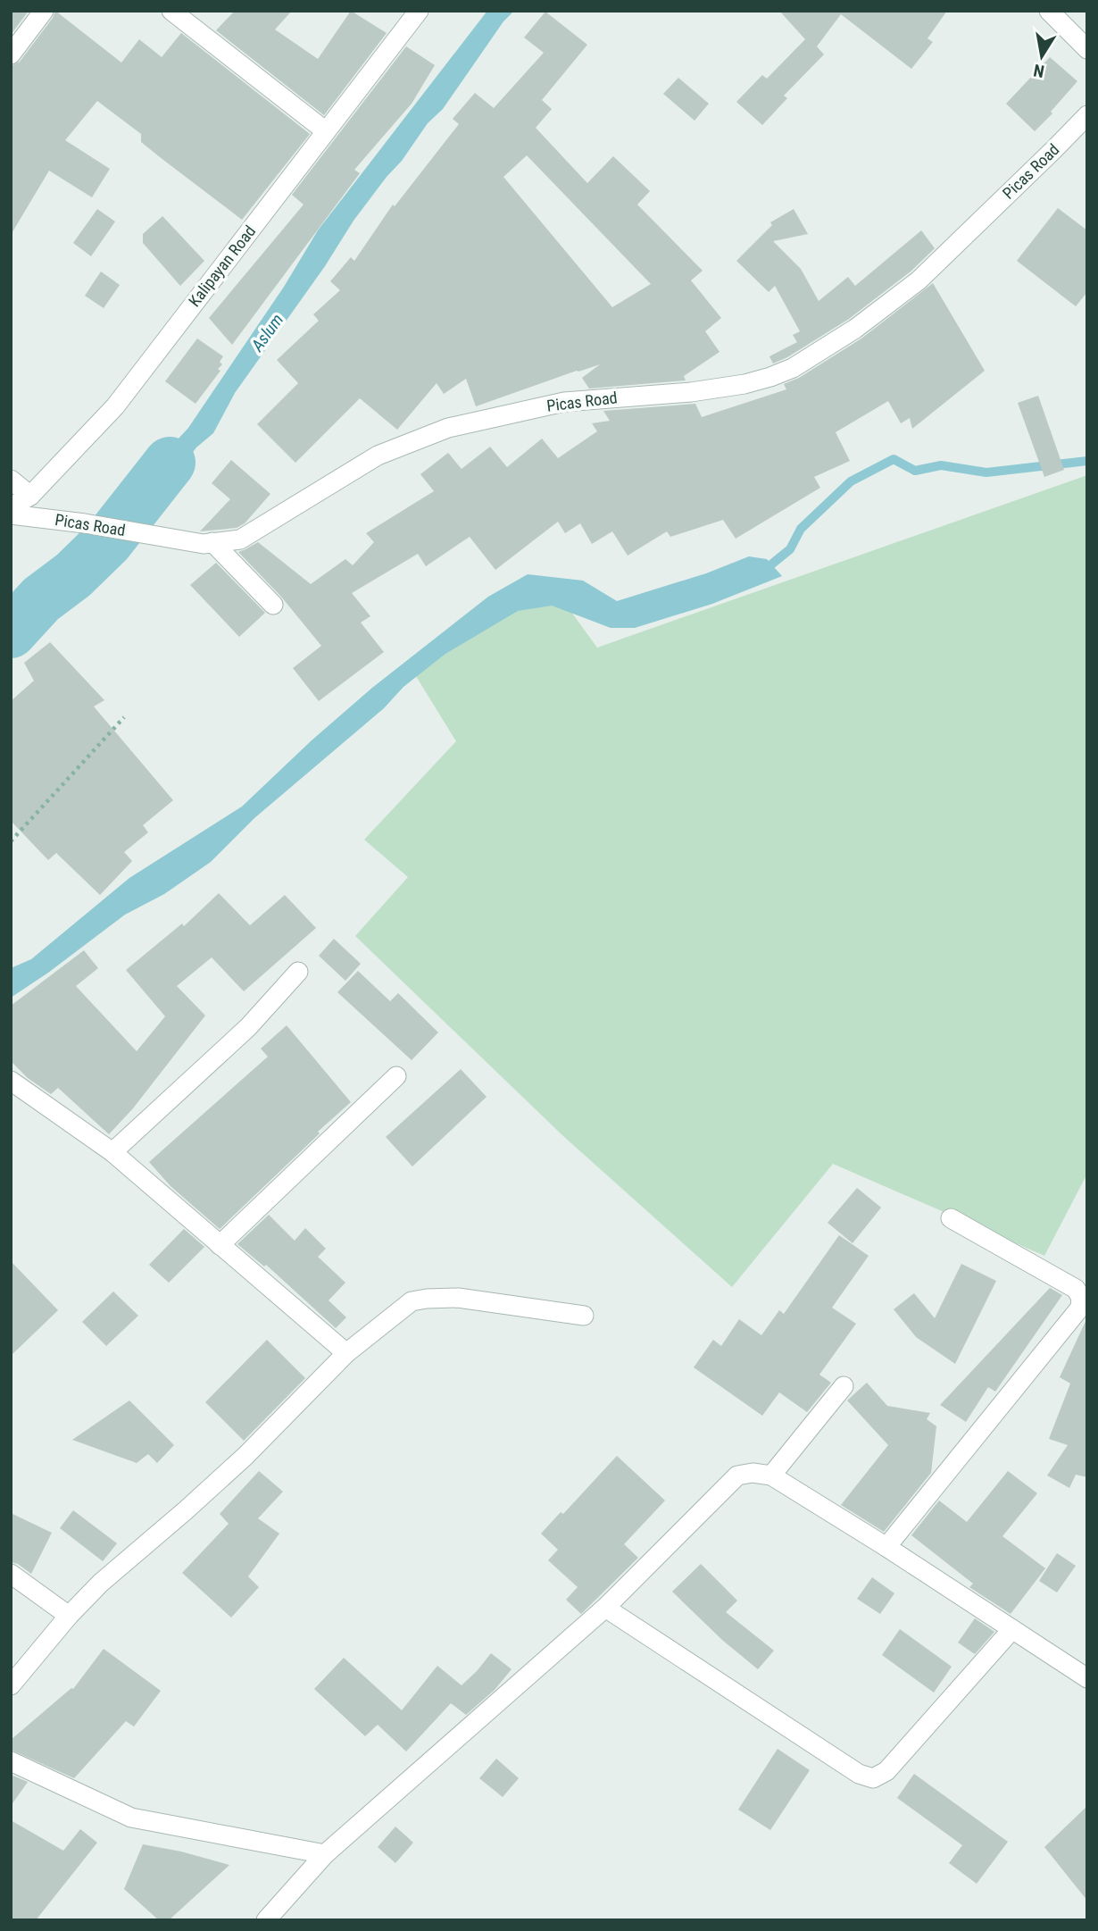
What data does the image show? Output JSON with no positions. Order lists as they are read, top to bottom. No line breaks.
{"streets":{"street":["Picas Road","Kalipayan Road"]},"water":["Aslum"],"north":"bottom"}
